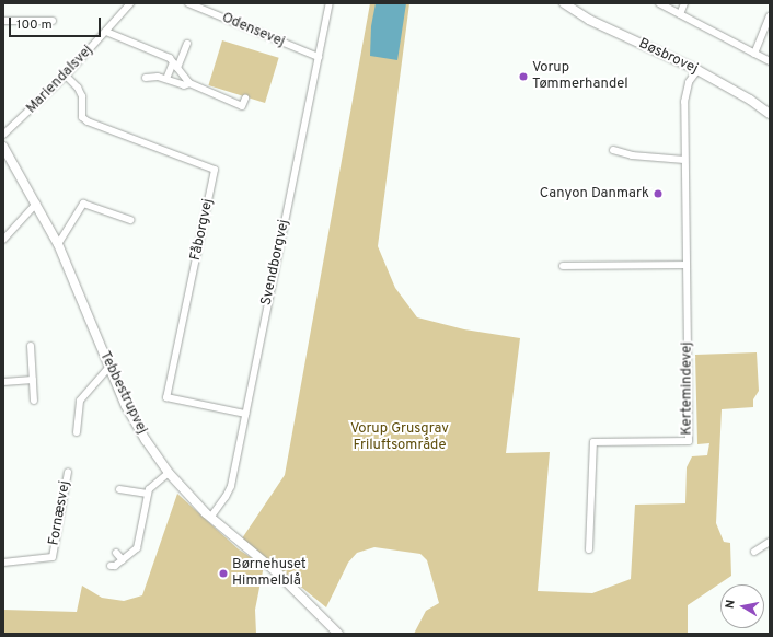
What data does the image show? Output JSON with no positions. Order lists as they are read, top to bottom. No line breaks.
{"streets":{"street":["Odensevej","Bøsbrovej","Mariendalsvej","Fåborgvej","Svendborgvej","Kertemindevej","Tebbestrupvej","Fornæsvej"]},"crossings":[["Odensevej","Svendborgvej"],["Bøsbrovej","Kertemindevej"],["Mariendalsvej","Fåborgvej"],["Fåborgvej","Svendborgvej"],["Svendborgvej","Tebbestrupvej"]],"parks":["Vorup Grusgrav Friluftsområde"],"places":["Vorup Tømmerhandel","Canyon Danmark","Børnehuset Himmelblå"],"scale_bar":"100 m","north":"left"}
